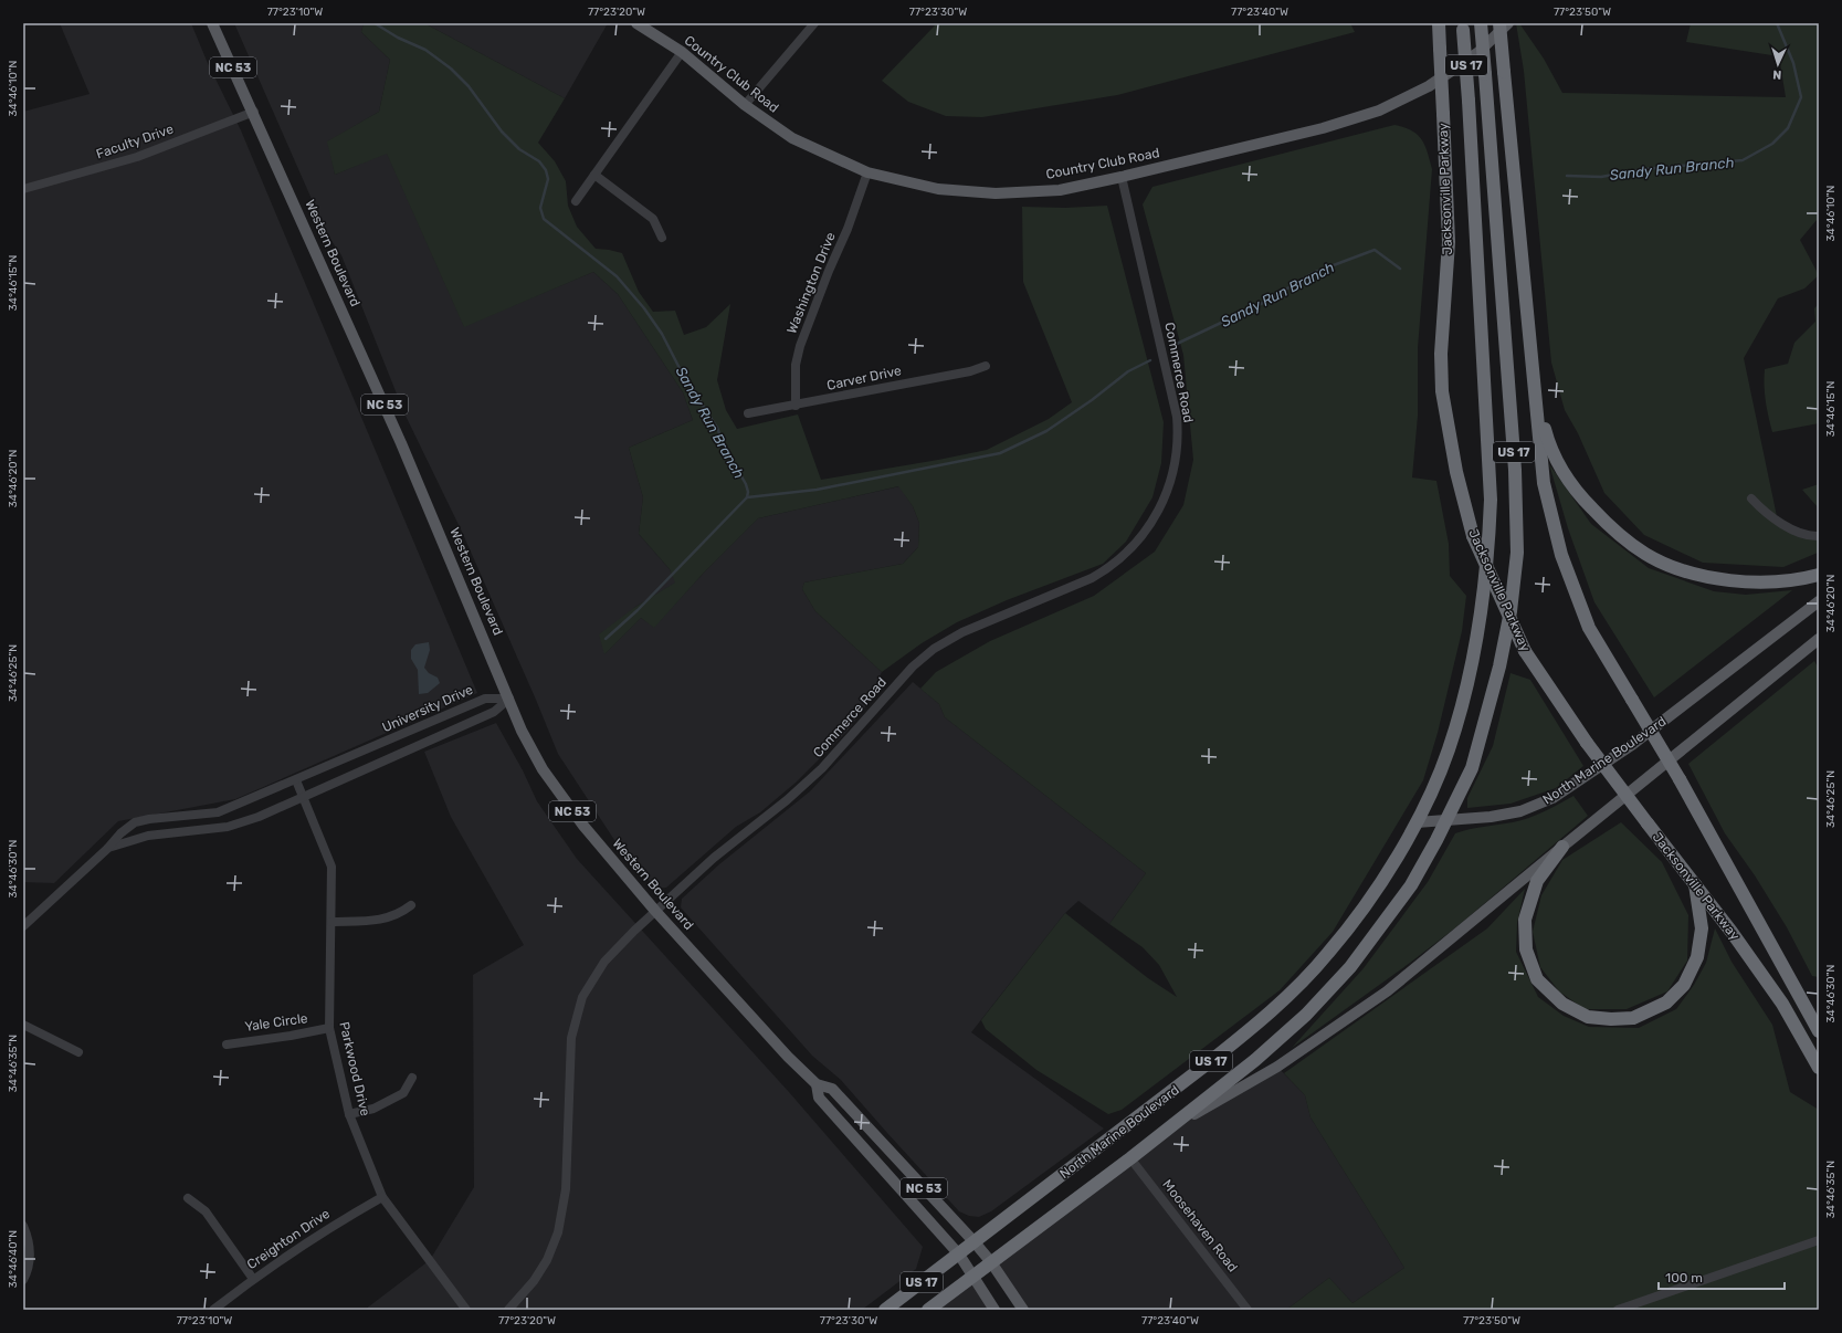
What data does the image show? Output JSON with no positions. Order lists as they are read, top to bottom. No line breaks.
{"streets":{"highway":["US 17","Jacksonville Parkway","North Marine Boulevard"],"main road":["NC 53","Country Club Road","Western Boulevard"],"street":["Faculty Drive","Washington Drive","Commerce Road","Carver Drive","University Drive","Yale Circle","Parkwood Drive","Moosehaven Road","Creighton Drive"]},"crossings":[["US 17","North Marine Boulevard"],["Country Club Road","Washington Drive"],["Country Club Road","Commerce Road"],["Faculty Drive","Western Boulevard"],["Western Boulevard","Commerce Road"],["Western Boulevard","University Drive"],["Western Boulevard","North Marine Boulevard"],["Washington Drive","Carver Drive"],["University Drive","Parkwood Drive"],["North Marine Boulevard","Moosehaven Road"],["Yale Circle","Parkwood Drive"],["Parkwood Drive","Creighton Drive"]],"water":["Sandy Run Branch"],"scale_bar":"100 m","north":"bottom","coordinates":["77°23'10\"W","77°23'20\"W","77°23'30\"W","77°23'40\"W","77°23'50\"W","34°46'10\"N","34°46'15\"N","34°46'20\"N","34°46'25\"N","34°46'30\"N","34°46'35\"N","34°46'40\"N"]}
